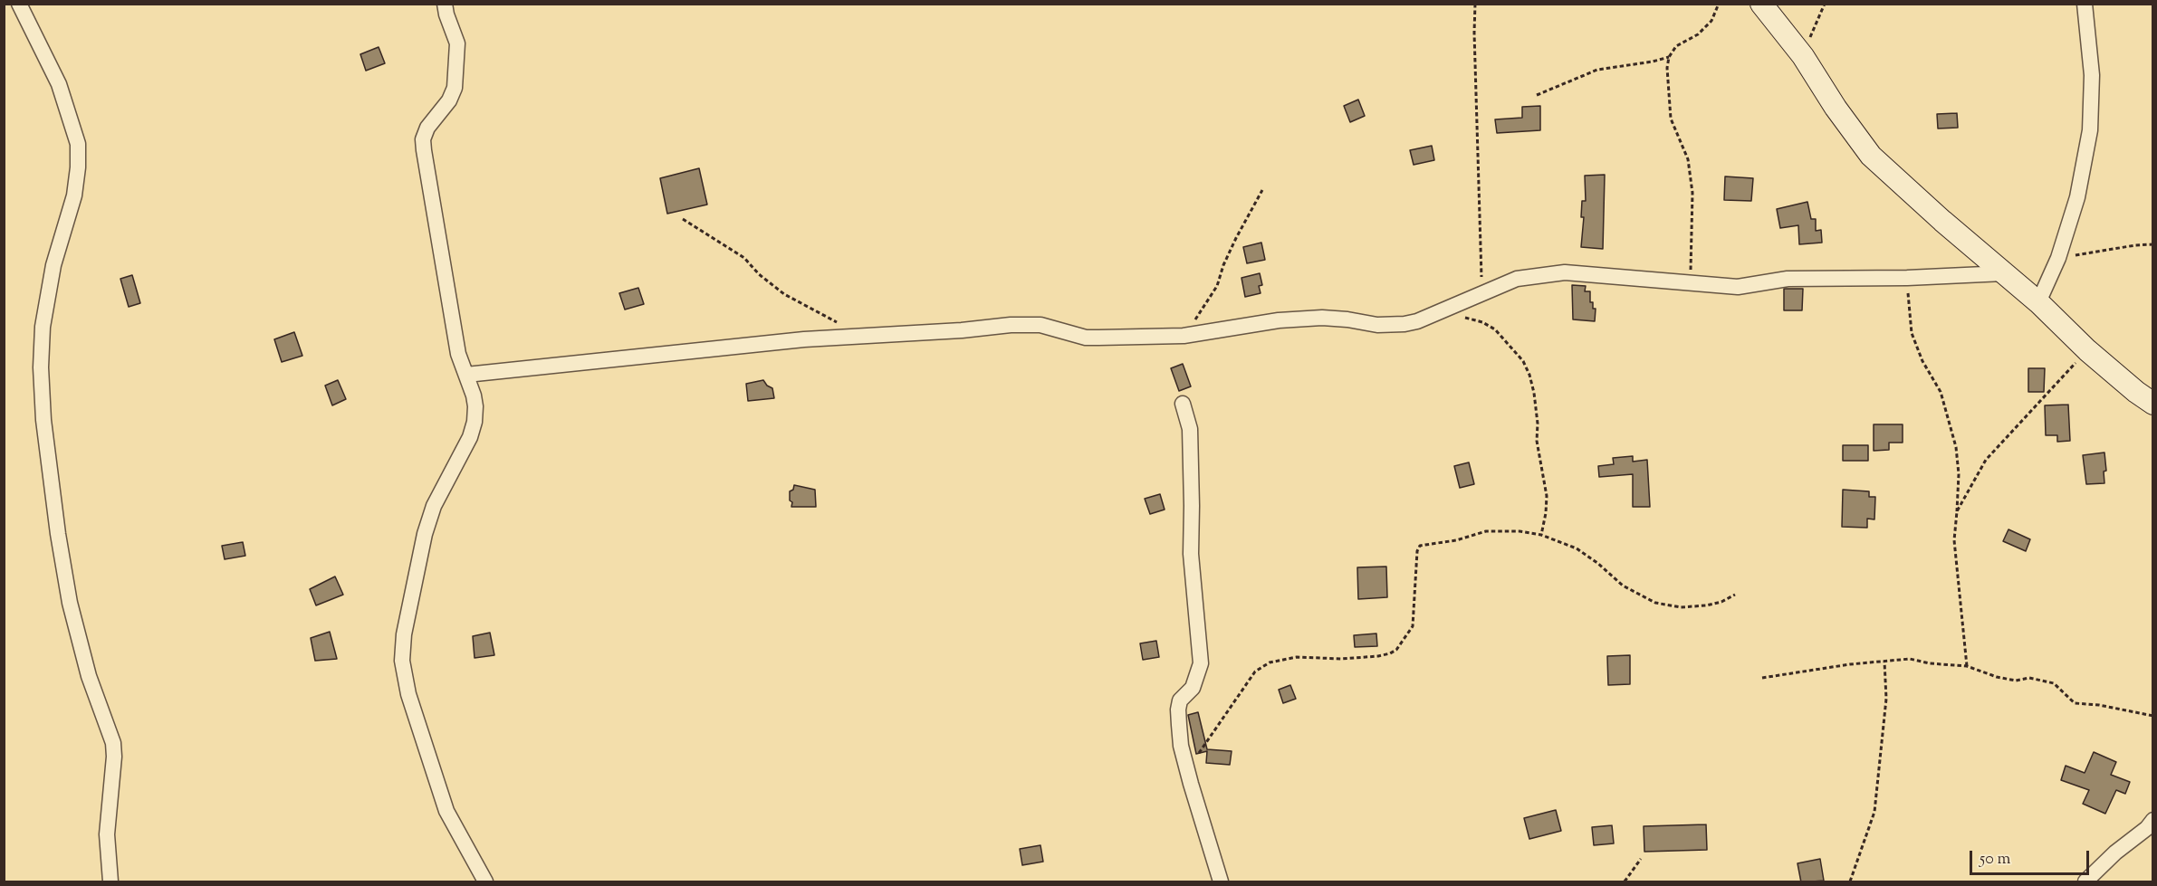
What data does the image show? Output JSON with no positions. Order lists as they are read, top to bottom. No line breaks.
{"scale_bar":"50 m"}
